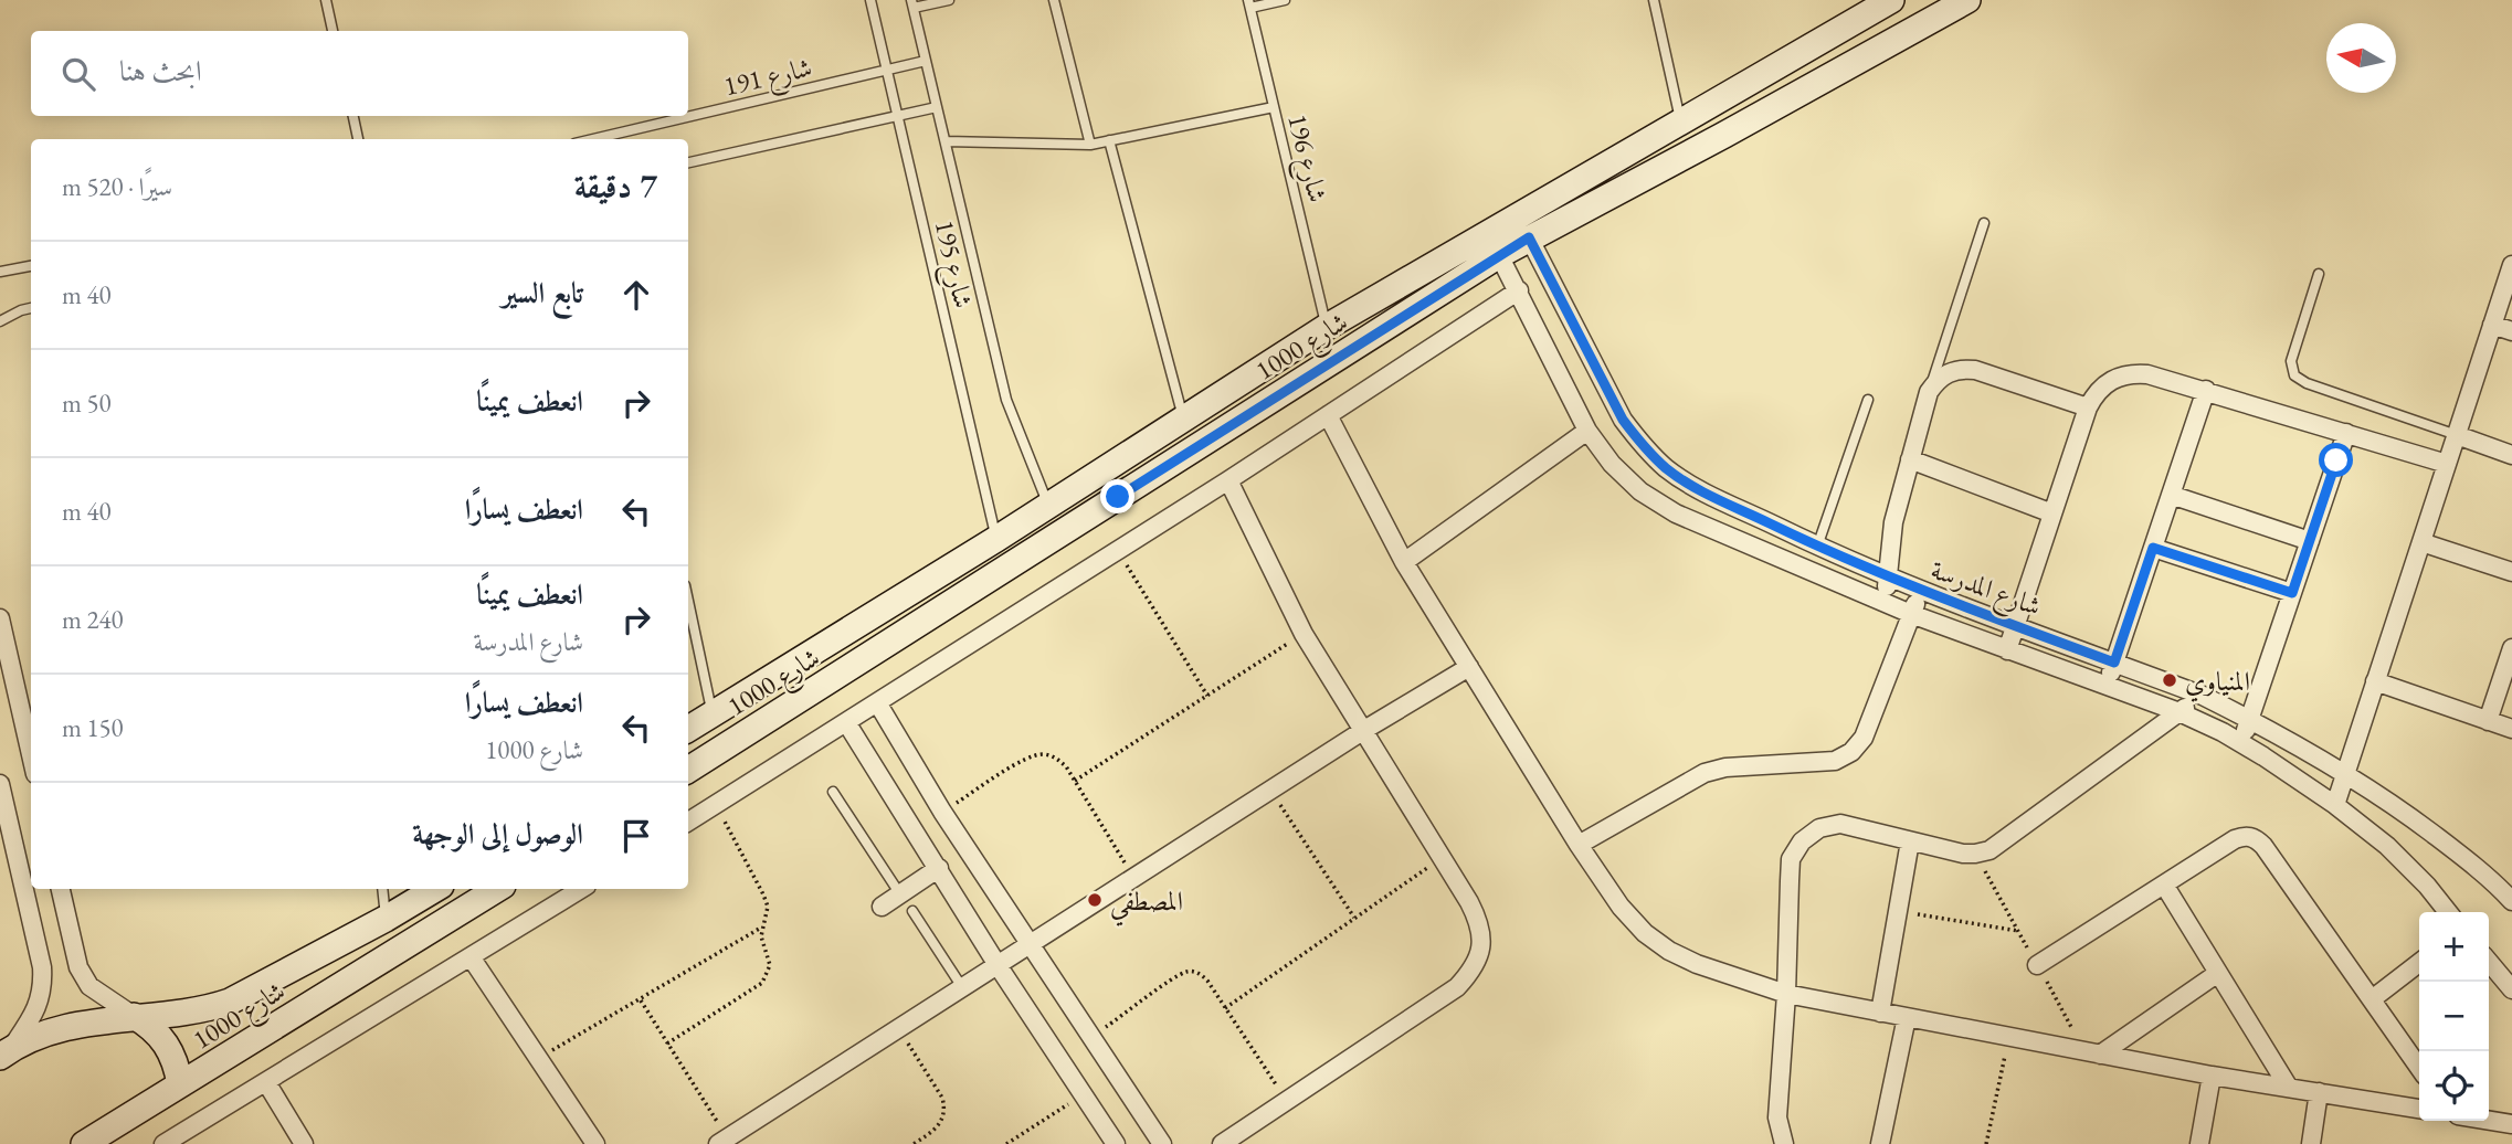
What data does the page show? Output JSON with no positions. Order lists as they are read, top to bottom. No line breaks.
{"streets":{"street":["شارع 1000","شارع المدرسة"],"lane":["شارع 191","شارع 196","شارع 195"]},"crossings":[["شارع 191","شارع 195"],["شارع 196","شارع 1000"],["شارع 195","شارع 1000"],["شارع 1000","شارع المدرسة"]],"places":["المنياوي","المصطفي"],"north":"left","page":{"search":"ابحث هنا","heading":["7 دقيقة","سيرًا · 520 m"],"list":[["تابع السير","40 m"],["انعطف يمينًا","50 m"],["انعطف يسارًا","40 m"],["انعطف يمينًا","شارع المدرسة","240 m"],["انعطف يسارًا","شارع 1000","150 m"],"الوصول إلى الوجهة"],"map_buttons":["+","−"]}}
